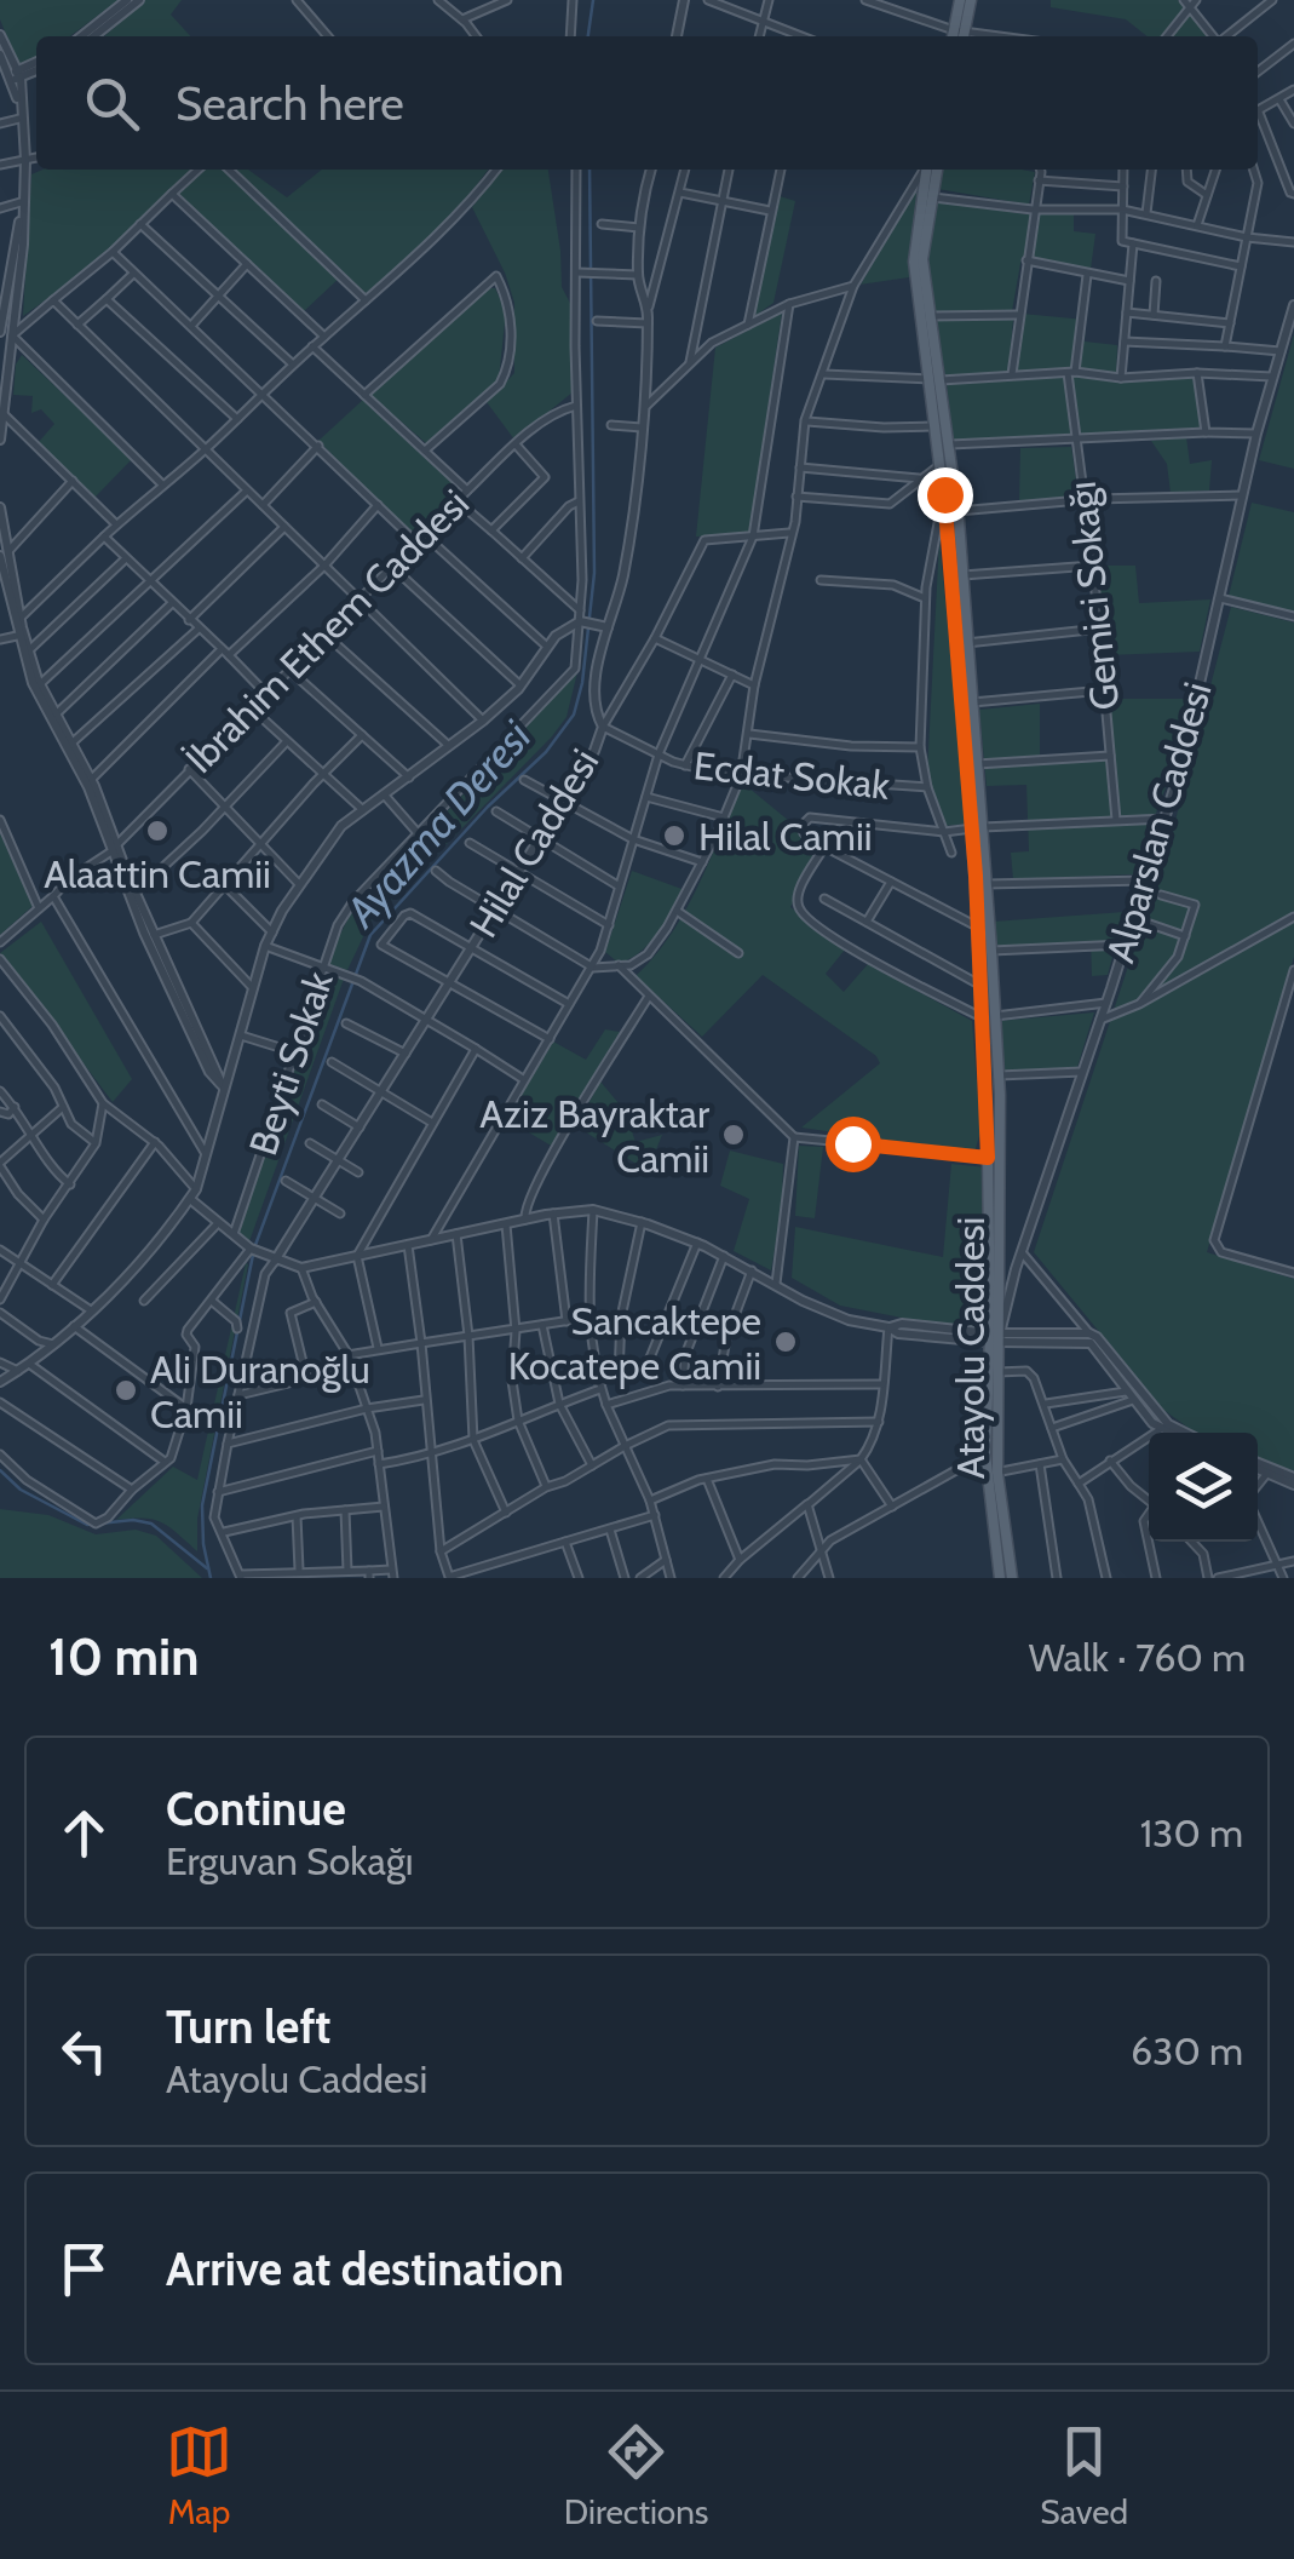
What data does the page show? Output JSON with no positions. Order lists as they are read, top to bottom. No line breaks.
{"streets":{"main road":["Atayolu Caddesi"],"street":["Gemici Sokağı","İbrahim Ethem Caddesi","Ecdat Sokak","Alparslan Caddesi","Hilal Caddesi","Beyti Sokak"]},"crossings":[["İbrahim Ethem Caddesi","Beyti Sokak"],["Ecdat Sokak","Hilal Caddesi"],["Alparslan Caddesi","Atayolu Caddesi"]],"water":["Ayazma Deresi"],"places":["Alaattin Camii","Hilal Camii","Aziz Bayraktar Camii","Sancaktepe Kocatepe Camii","Ali Duranoğlu Camii"],"page":{"search":"Search here","heading":["10 min","Walk · 760 m"],"list":[["Continue","Erguvan Sokağı","130 m"],["Turn left","Atayolu Caddesi","630 m"],"Arrive at destination"],"nav":["Map","Directions","Saved"]}}
